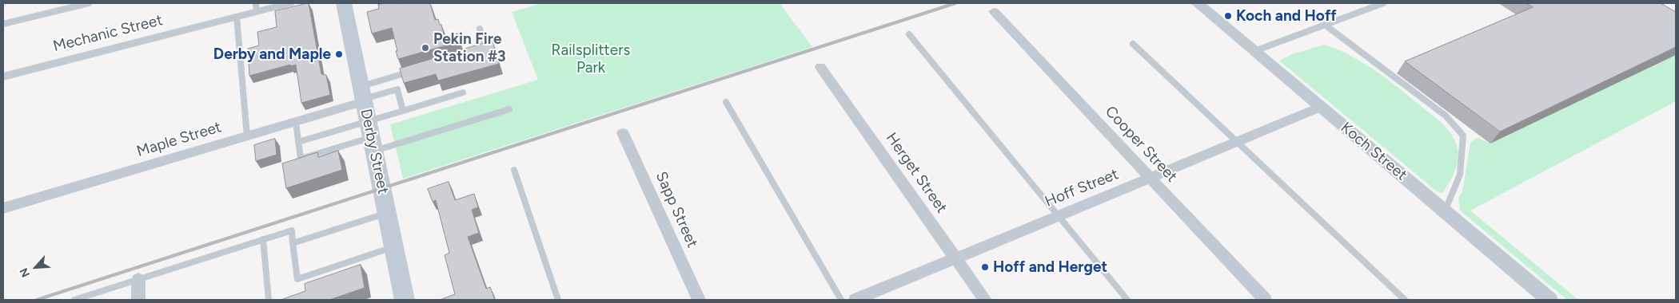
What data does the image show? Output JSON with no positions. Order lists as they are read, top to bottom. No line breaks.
{"streets":{"main road":["Derby Street"],"street":["Mechanic Street","Maple Street","Cooper Street","Koch Street","Herget Street","Hoff Street","Sapp Street"]},"crossings":[["Maple Street","Derby Street"],["Cooper Street","Hoff Street"],["Koch Street","Hoff Street"],["Herget Street","Hoff Street"]],"parks":["Railsplitters Park"],"places":["Koch and Hoff","Pekin Fire Station #3","Derby and Maple","Hoff and Herget"],"north":"bottom left"}
